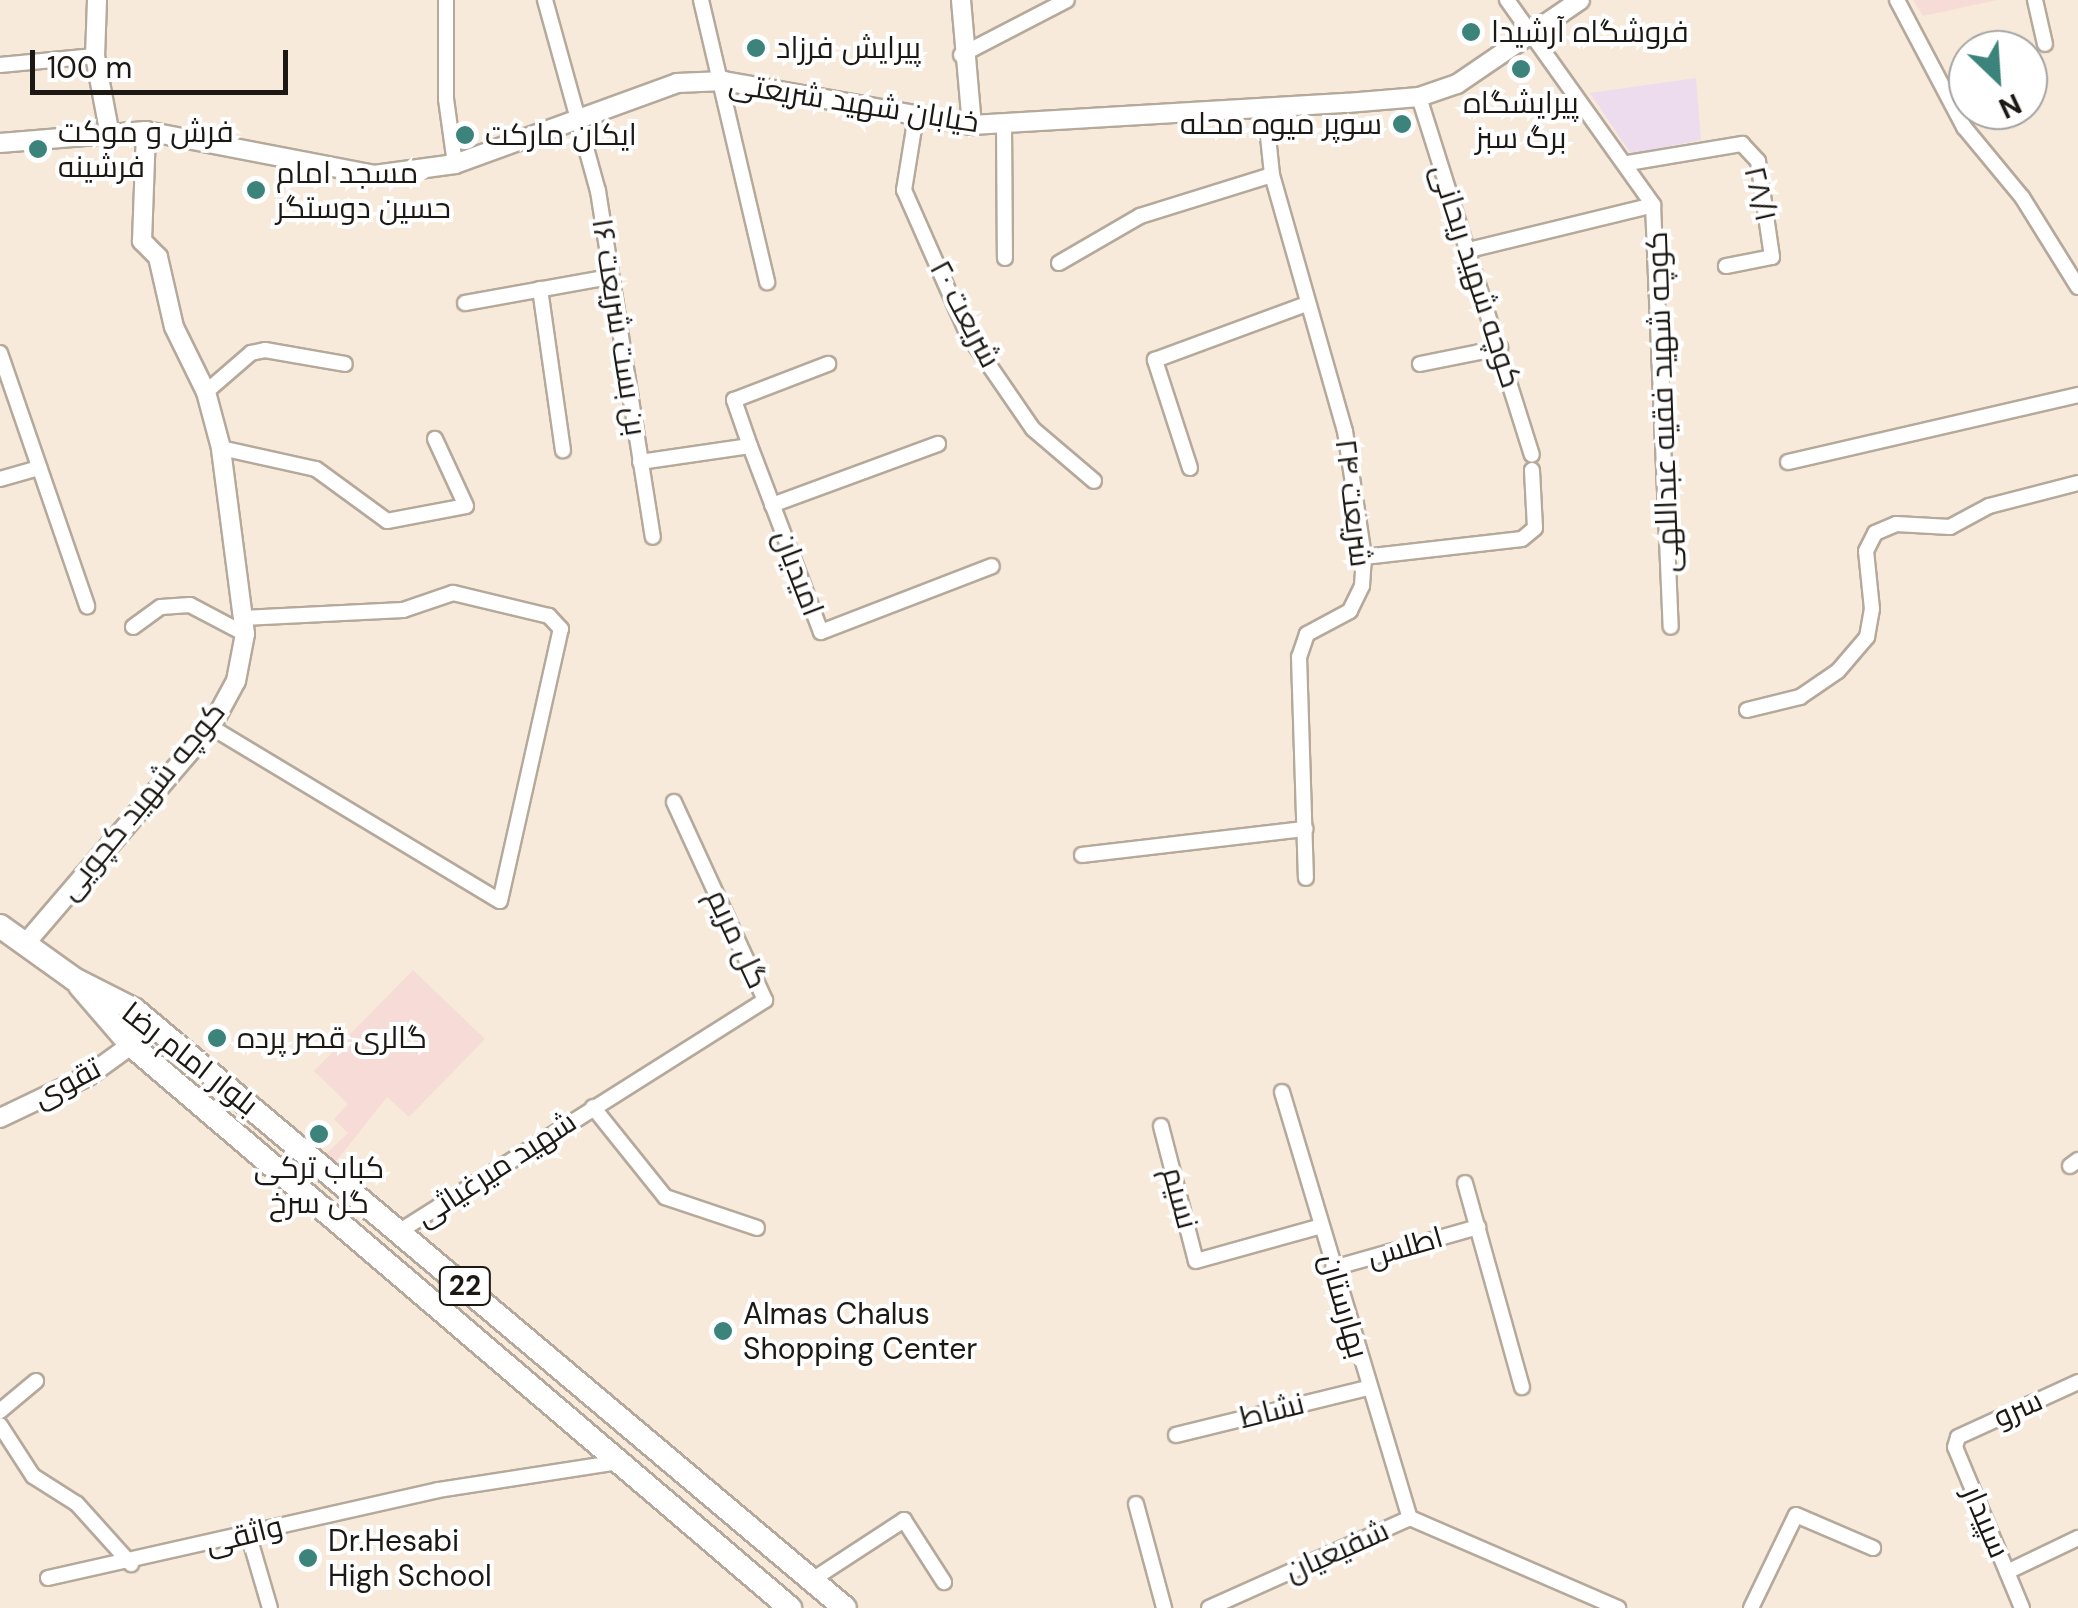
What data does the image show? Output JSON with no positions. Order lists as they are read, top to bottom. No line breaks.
{"streets":{"main road":["بلوار امام رضا","22"],"street":["خیابان شهید شریعتی","۲۸/۱","کوچه شهید ریحانی","شریعت ۲۰","بن بست شریعت ۱۶","کوچه شهید فقیه عبداللهی","شریعت ۲۴","امیدیان","کوچه شهید کچویی","گل مریم","تقوی","شهید میرغیاثی","نسیم","اطلس","بهارستان","سرو","نشاط","سپیدار","واثقی","شفیعیان"]},"crossings":[["خیابان شهید شریعتی","کوچه شهید ریحانی"],["خیابان شهید شریعتی","شریعت ۲۰"],["خیابان شهید شریعتی","بن بست شریعت ۱۶"],["خیابان شهید شریعتی","کوچه شهید فقیه عبداللهی"],["خیابان شهید شریعتی","شریعت ۲۴"],["خیابان شهید شریعتی","کوچه شهید کچویی"],["۲۸/۱","کوچه شهید فقیه عبداللهی"],["کوچه شهید ریحانی","شریعت ۲۴"],["گل مریم","شهید میرغیاثی"],["بلوار امام رضا","تقوی"],["بلوار امام رضا","شهید میرغیاثی"],["بلوار امام رضا","واثقی"],["نسیم","بهارستان"],["اطلس","بهارستان"],["بهارستان","نشاط"],["بهارستان","شفیعیان"],["سرو","سپیدار"]],"places":["فروشگاه آرشیدا","پیرایش فرزاد","پیرایشگاه برگ سبز","سوپر میوه محله","ایکان مارکت","فرش و موکت فرشینه","مسجد امام حسین دوستگر","گالری قصر پرده","کباب ترکی گل سرخ","Almas Chalus Shopping Center","Dr.Hesabi High School"],"scale_bar":"100 m","north":"bottom right"}
